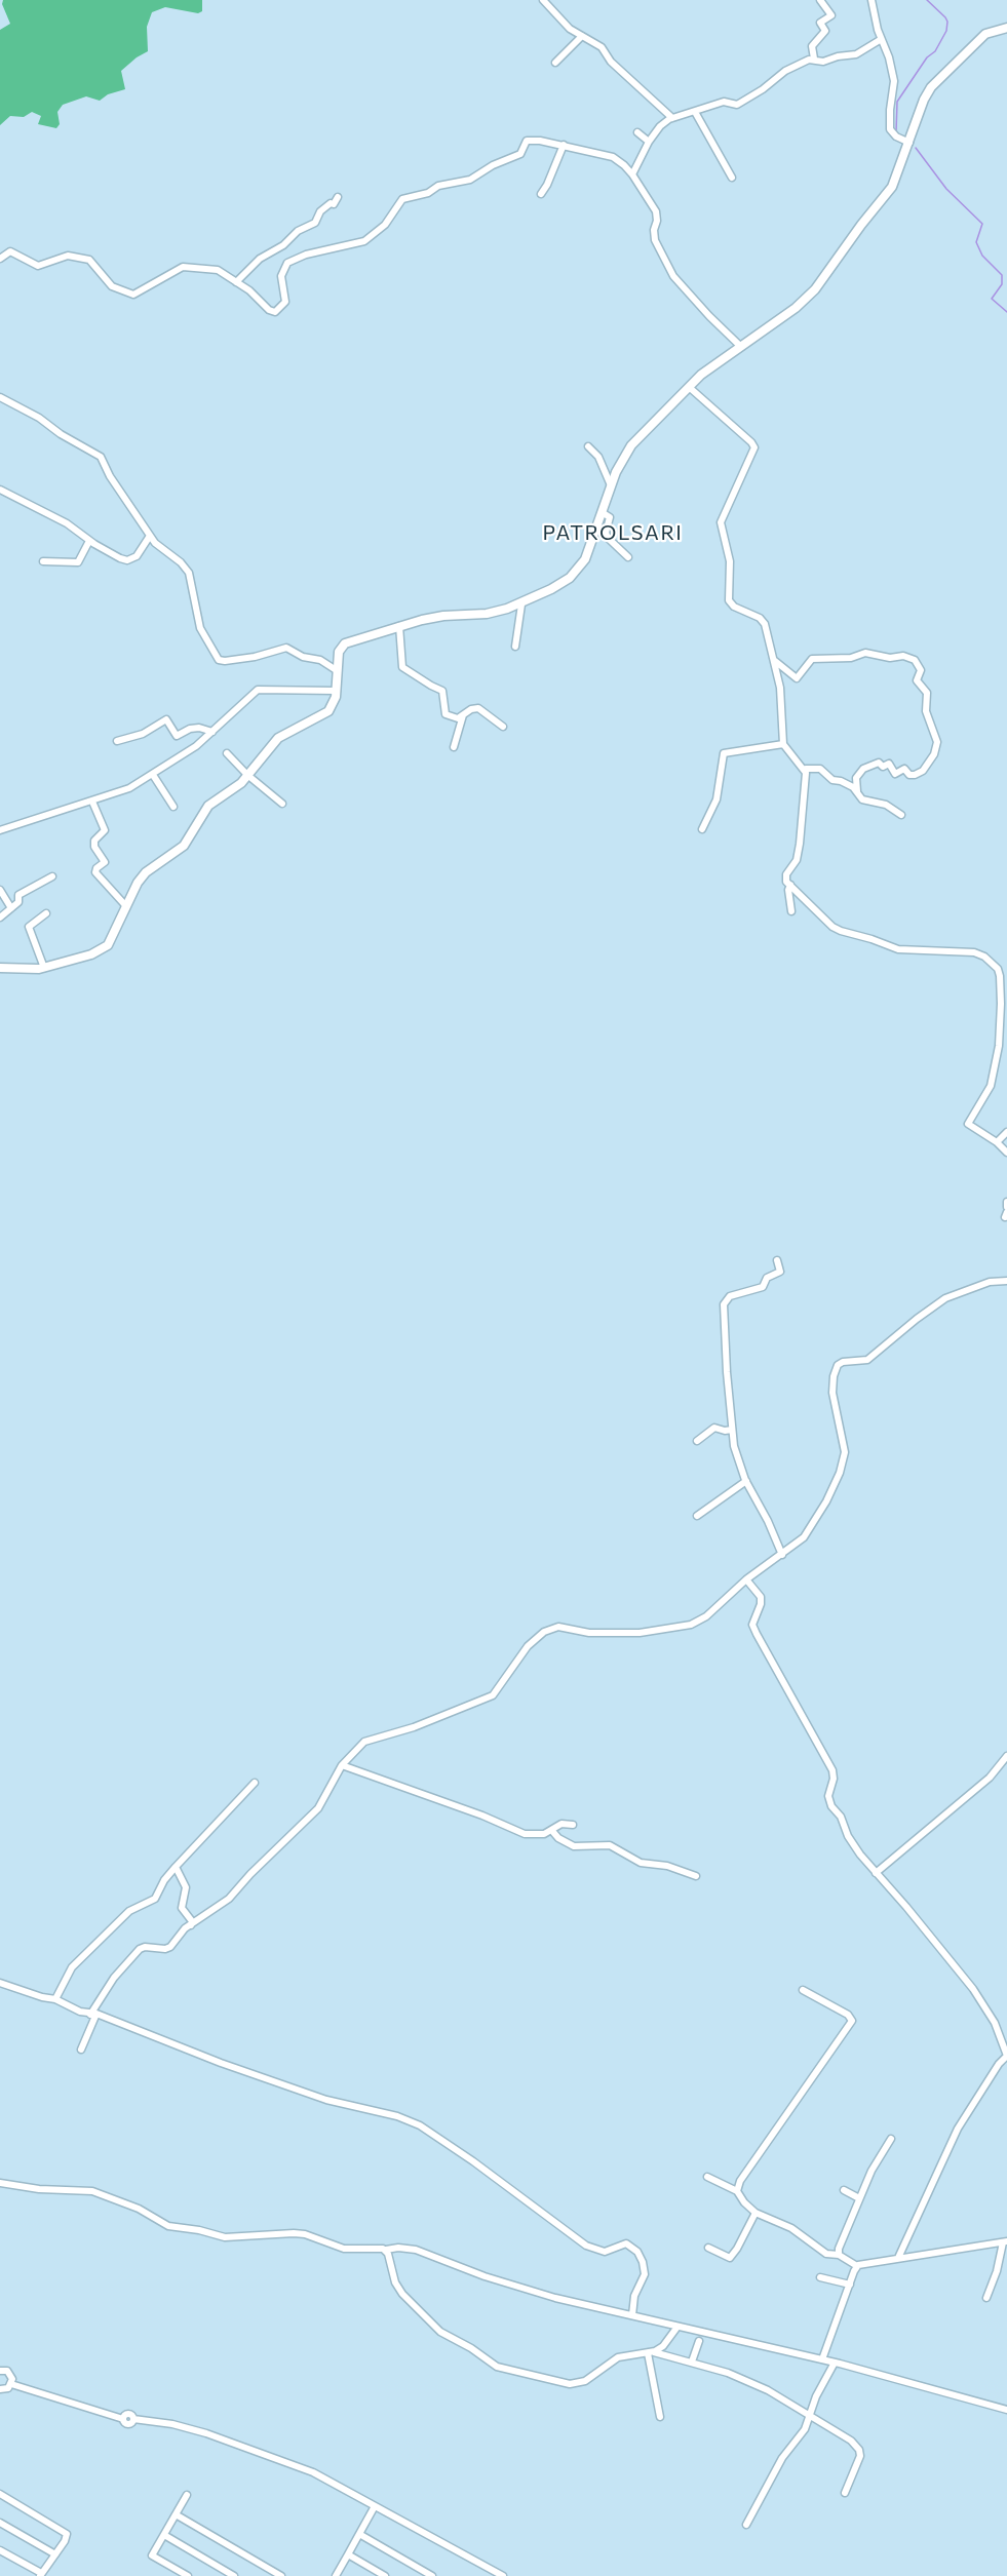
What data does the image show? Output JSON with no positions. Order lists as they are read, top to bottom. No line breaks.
{"districts":["PATROLSARI"]}
